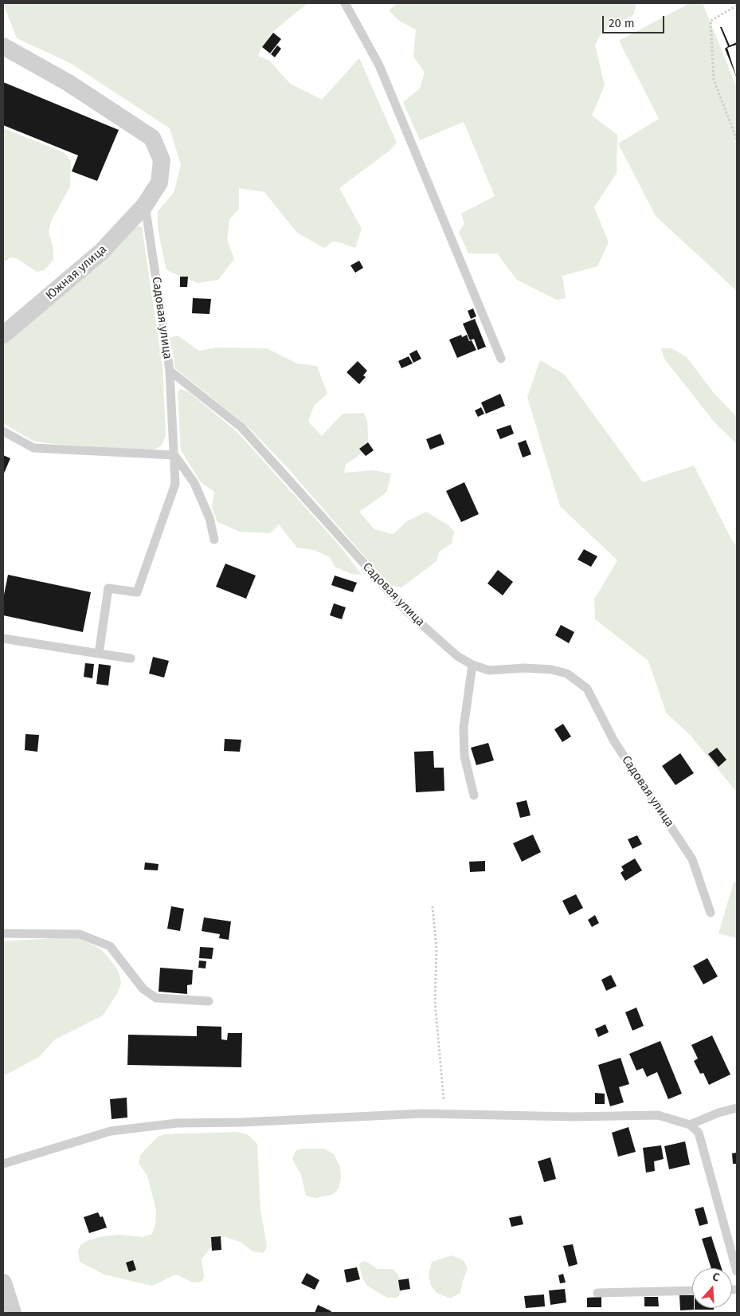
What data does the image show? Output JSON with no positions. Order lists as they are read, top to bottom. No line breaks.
{"streets":{"street":["Южная улица"],"lane":["Садовая улица"]},"crossings":[["Южная улица","Садовая улица"]],"scale_bar":"20 m","north":"top"}
